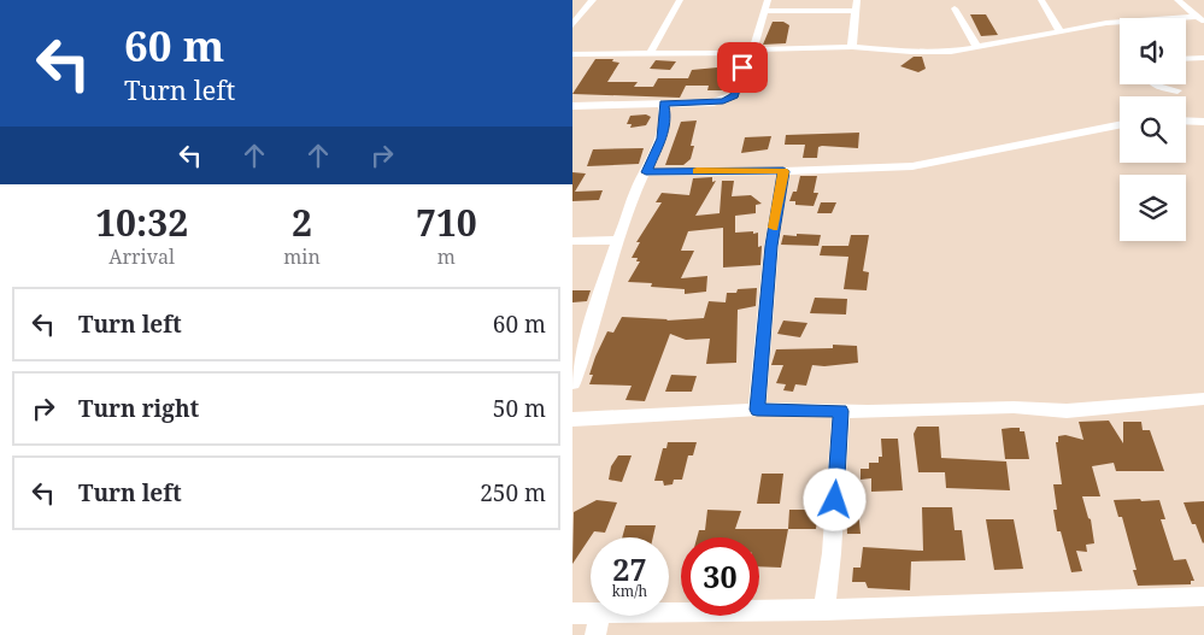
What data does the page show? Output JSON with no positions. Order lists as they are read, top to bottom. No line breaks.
{"page":{"turn":["60 m","Turn left"],"eta":["10:32","Arrival","2","min","710","m"],"list":[{"name":"Turn left","value":"60 m"},{"name":"Turn right","value":"50 m"},{"name":"Turn left","value":"250 m"}],"speed":"27 km/h","limit":"30"}}
